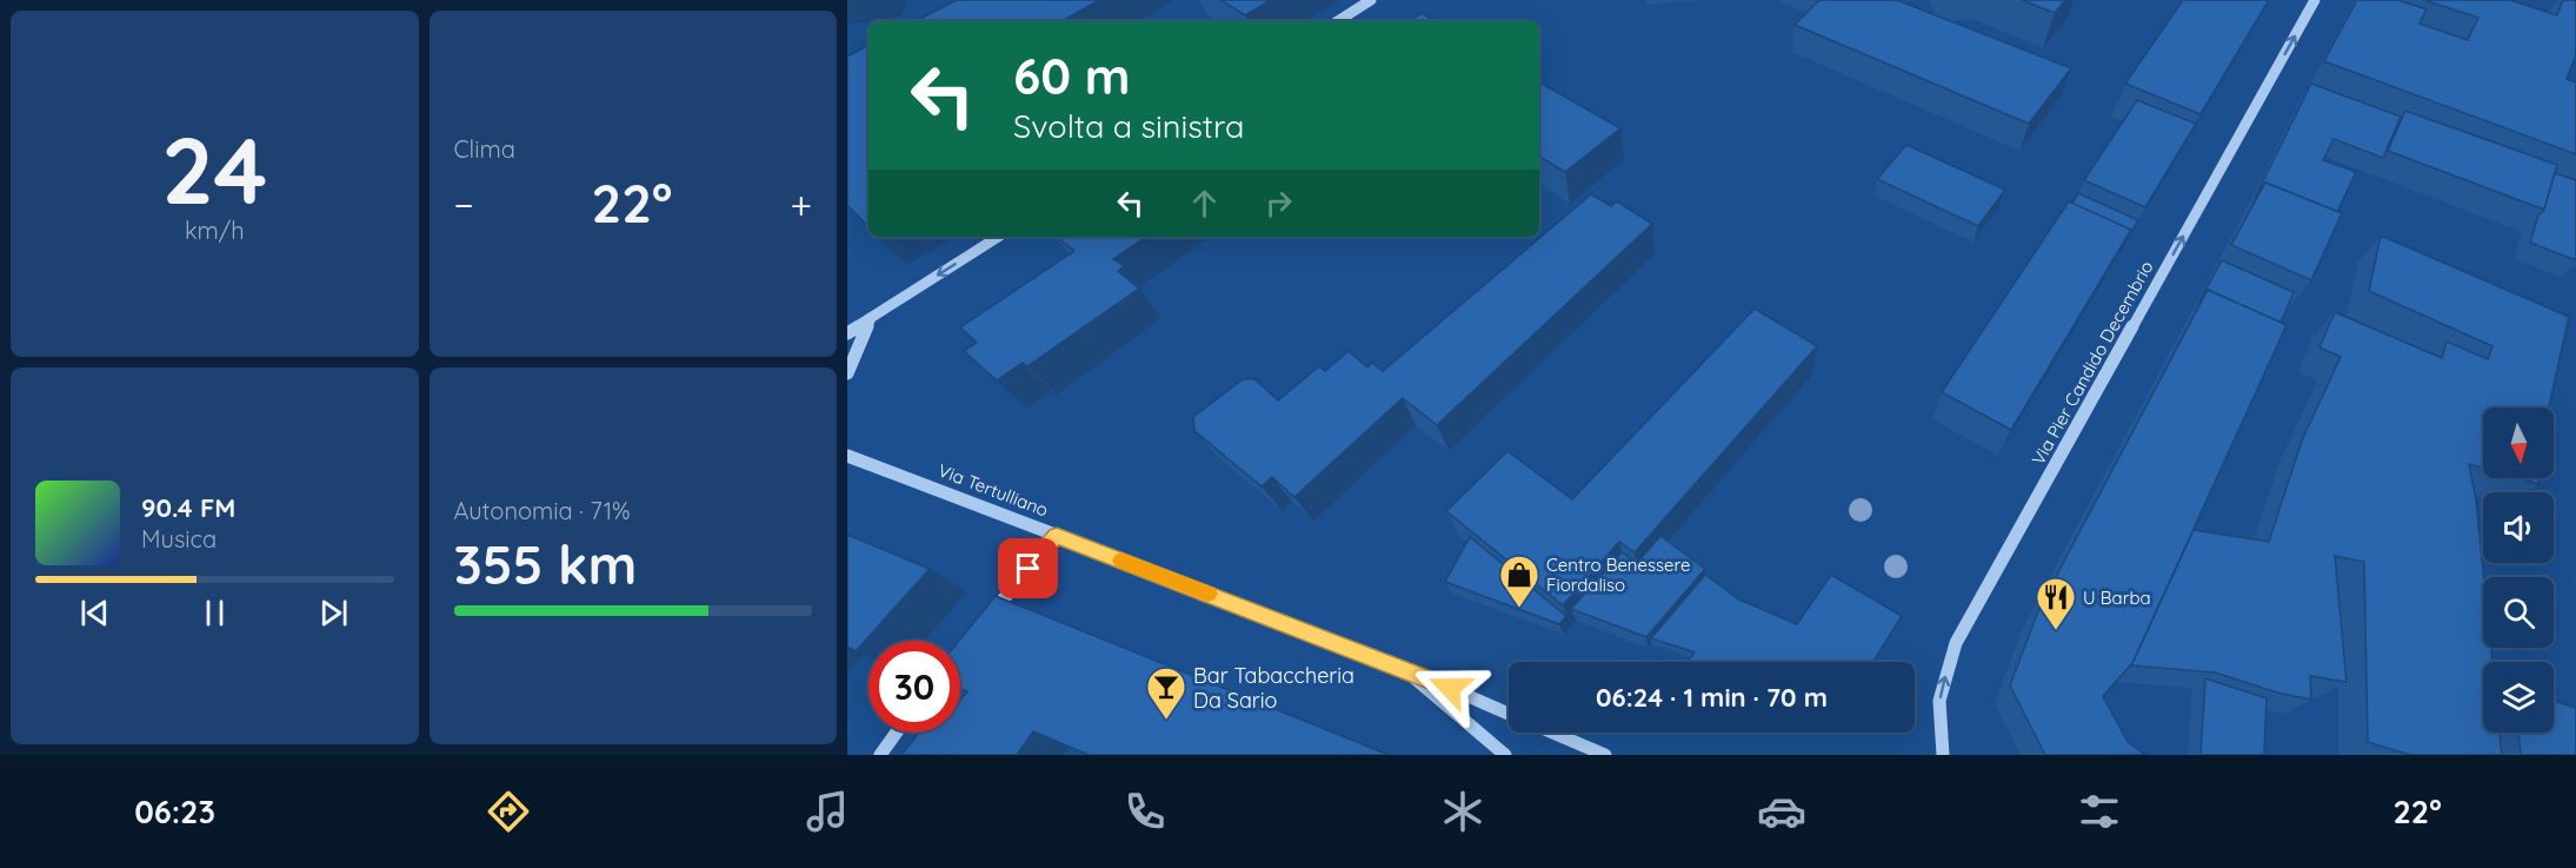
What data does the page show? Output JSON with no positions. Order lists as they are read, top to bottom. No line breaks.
{"streets":{"street":["Via Pier Candido Decembrio","Via Tertulliano"]},"one_way":["Via Pier Candido Decembrio"],"places":{"shop":["Centro Benessere Fiordaliso"],"restaurant":["U Barba"],"bar":["Bar Tabaccheria Da Sario"]},"north":"bottom","page":{"tile":[["24","km/h"],"Clima",["Autonomia · 71%","355 km"]],"turn":["60 m","Svolta a sinistra"],"heat":["−","22°","+"],"song":["90.4 FM","Musica"],"limit":"30","trip":"06:24 · 1 min · 70 m","tabs":["06:23","22°"]}}
